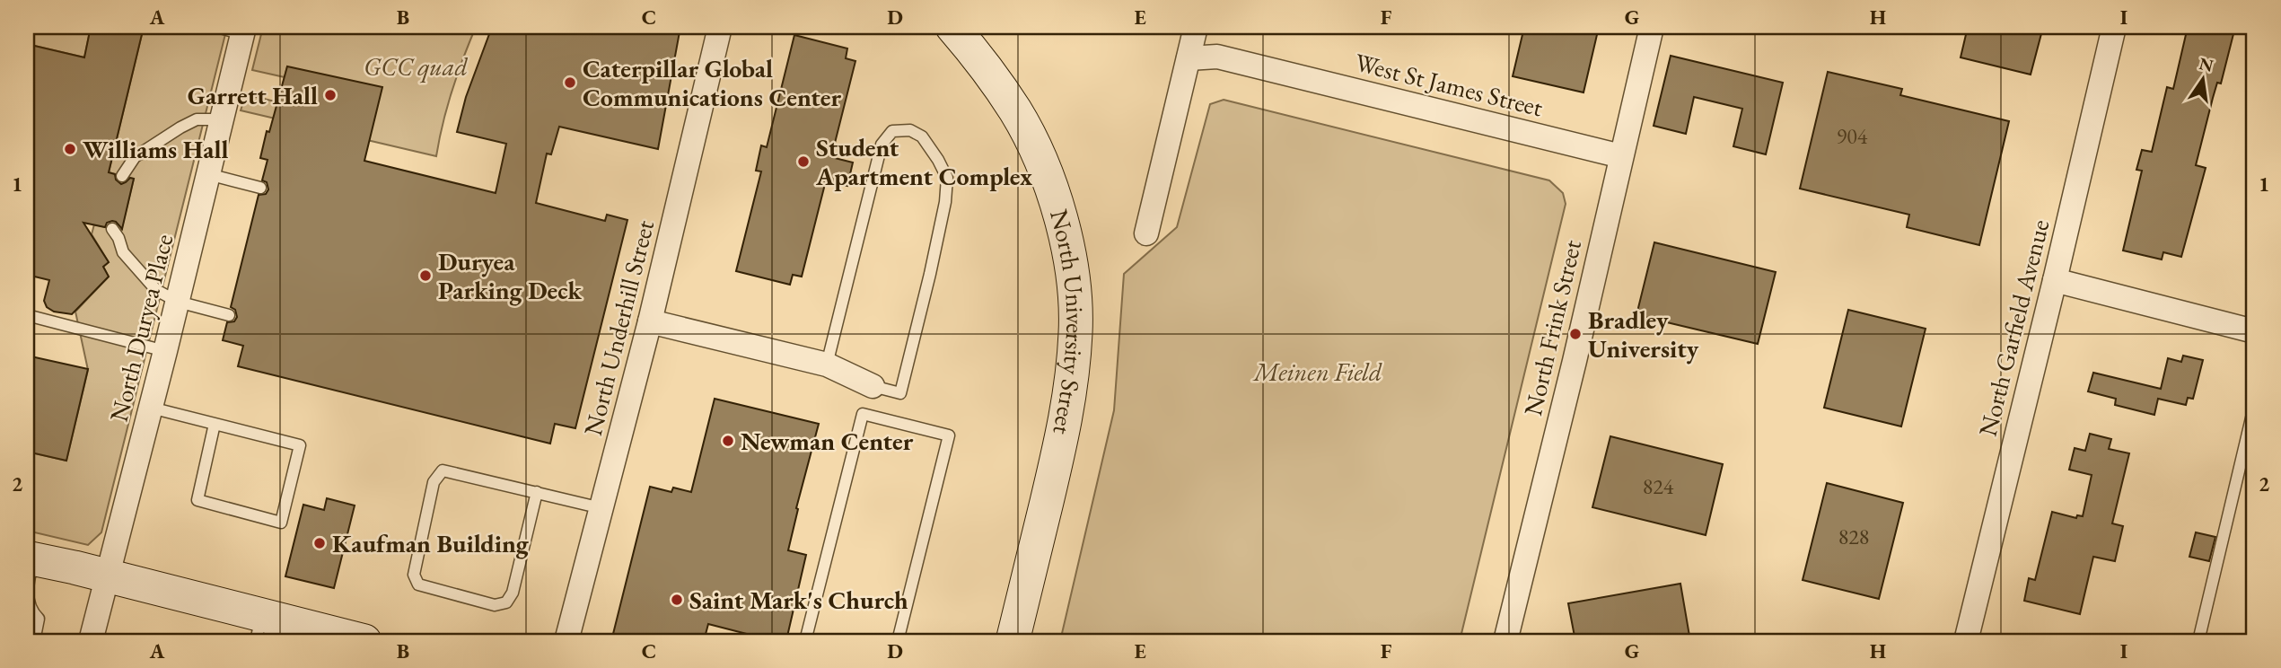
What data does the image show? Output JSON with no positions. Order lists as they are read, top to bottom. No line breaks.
{"streets":{"main road":["North University Street"],"street":["West St James Street","North Duryea Place","North Underhill Street","North Frink Street","North Garfield Avenue"]},"crossings":[["West St James Street","North Frink Street"]],"parks":["GCC quad","Meinen Field"],"places":["Caterpillar Global Communications Center","Garrett Hall","Williams Hall","Student Apartment Complex","Duryea Parking Deck","Bradley University","Newman Center","Kaufman Building","Saint Mark's Church"],"house_numbers":["904","824","828"],"north":"top","grid":{"columns":["A","B","C","D","E","F","G","H","I"],"rows":["1","2"]}}
